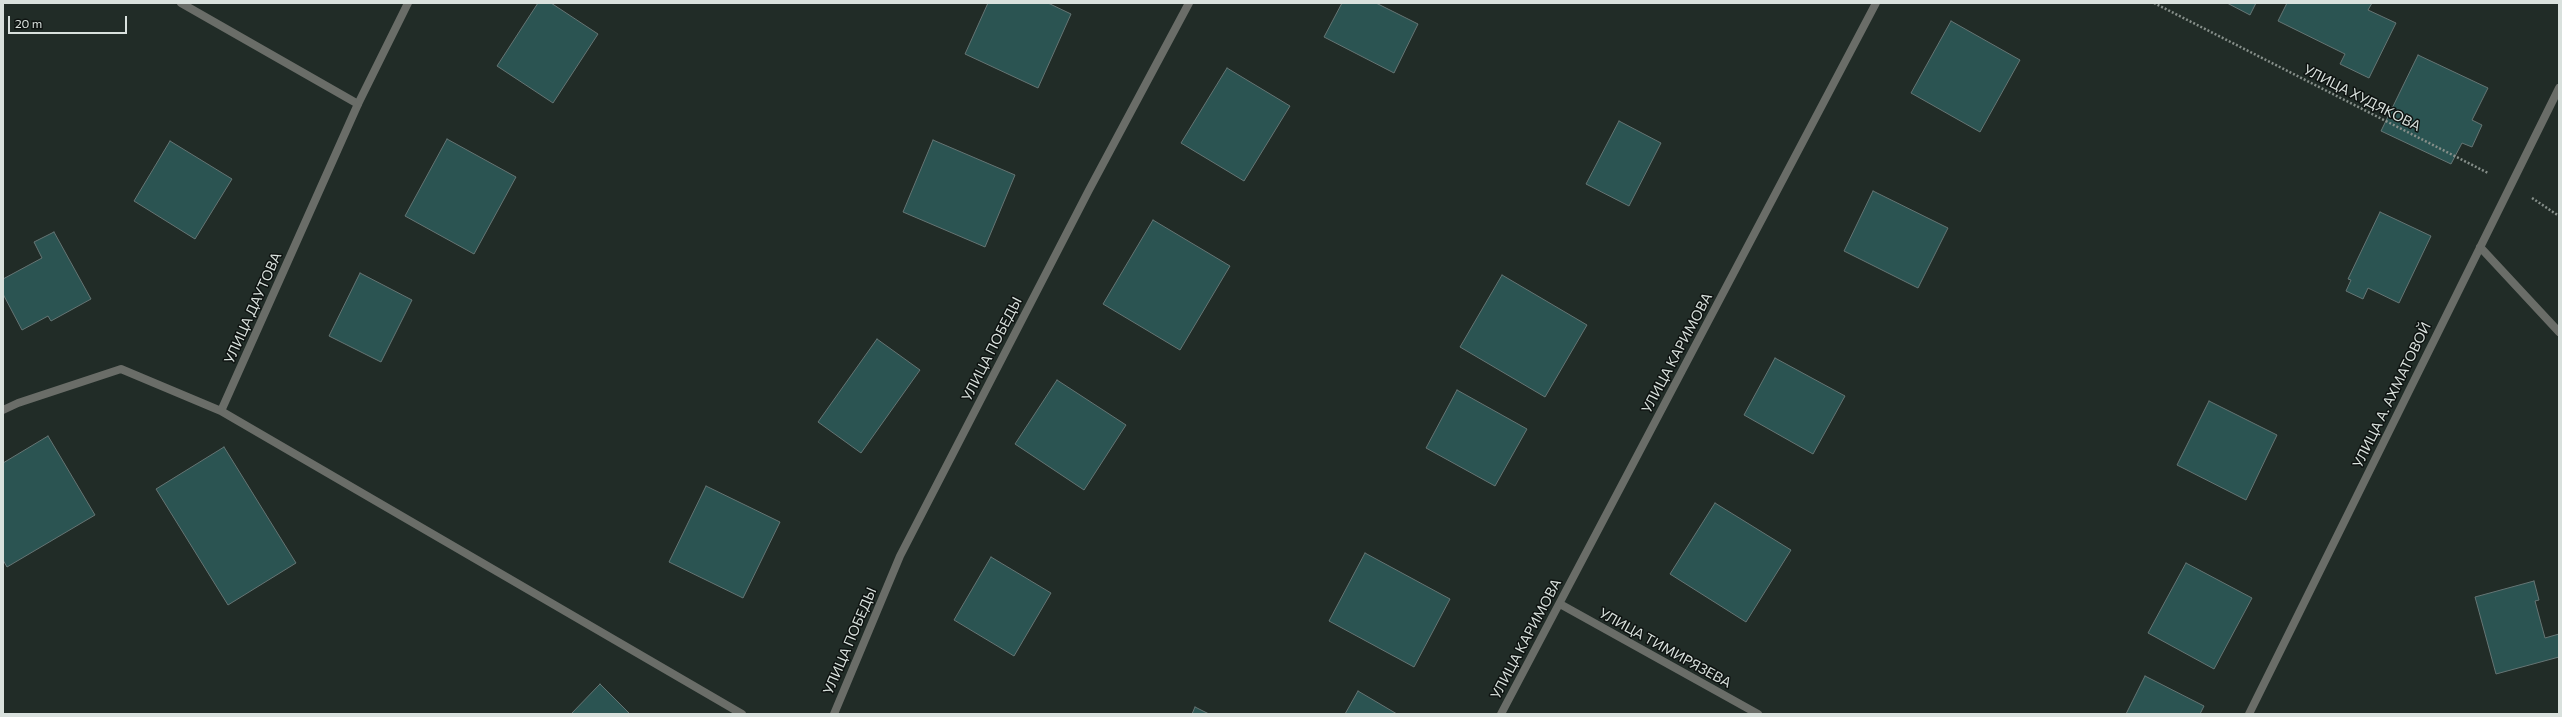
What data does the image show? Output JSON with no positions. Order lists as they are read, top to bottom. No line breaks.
{"streets":{"street":["УЛИЦА ДАУТОВА","УЛИЦА ПОБЕДЫ","УЛИЦА КАРИМОВА","УЛИЦА А. АХМАТОВОЙ","УЛИЦА ТИМИРЯЗЕВА"],"path":["УЛИЦА ХУДЯКОВА"]},"crossings":[["УЛИЦА ХУДЯКОВА","УЛИЦА А. АХМАТОВОЙ"],["УЛИЦА КАРИМОВА","УЛИЦА ТИМИРЯЗЕВА"]],"scale_bar":"20 m"}
